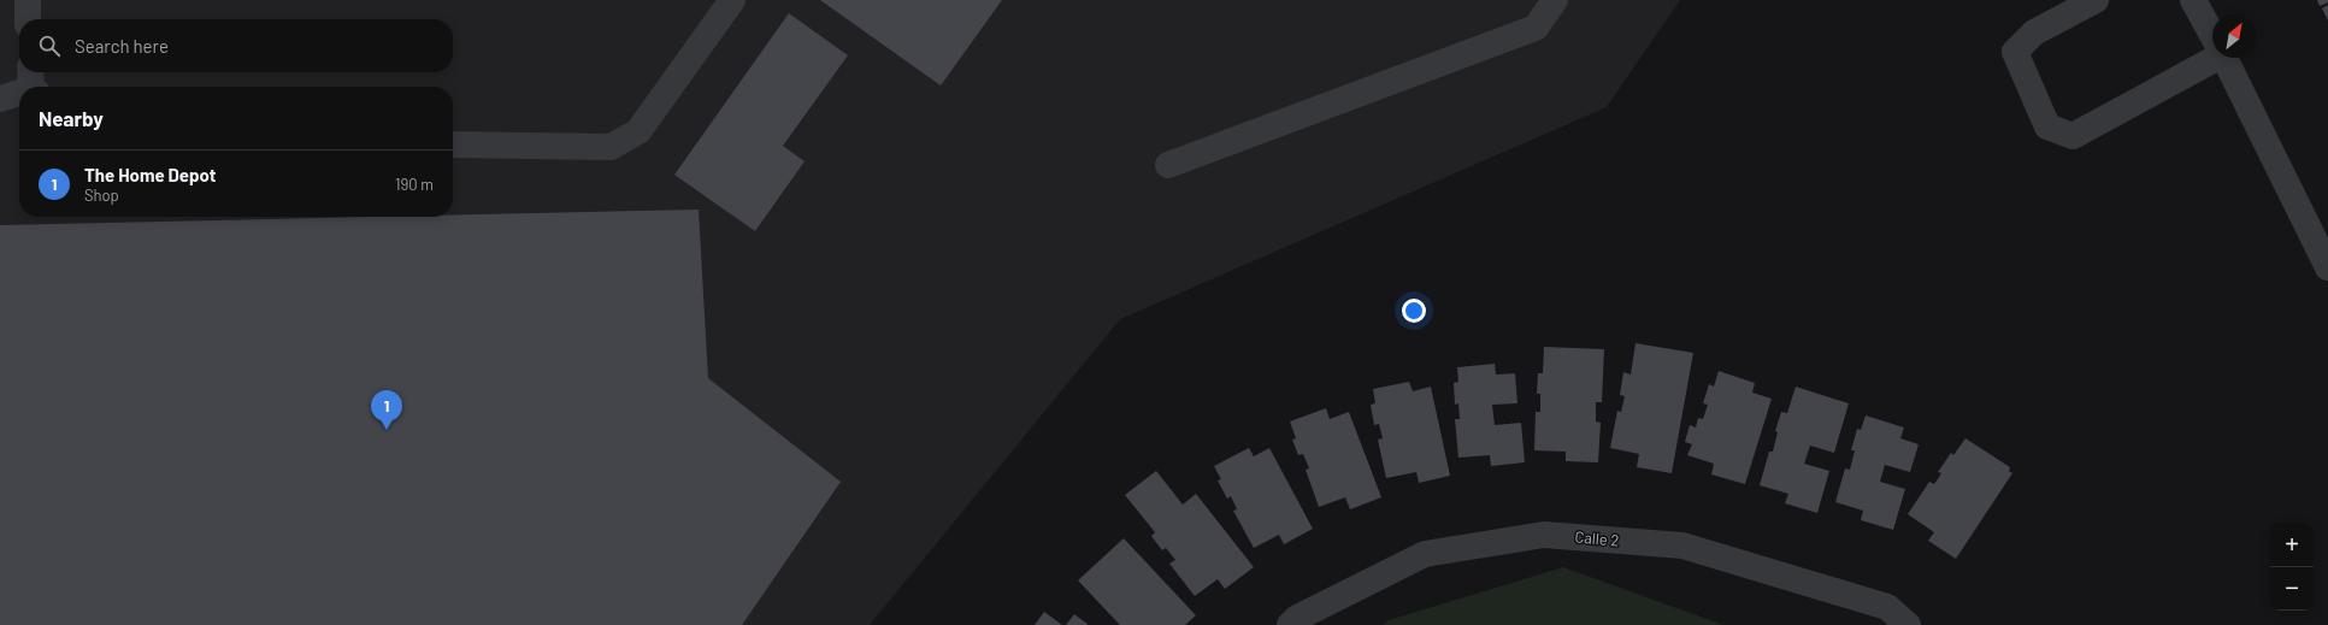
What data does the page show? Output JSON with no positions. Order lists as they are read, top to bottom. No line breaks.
{"streets":{"street":["Calle 2"]},"north":"top right","page":{"search":"Search here","heading":"Nearby","list":[{"mark":"1","name":"The Home Depot","note":"Shop","value":"190 m"}],"pins":"1","map_buttons":["+","−"]}}
